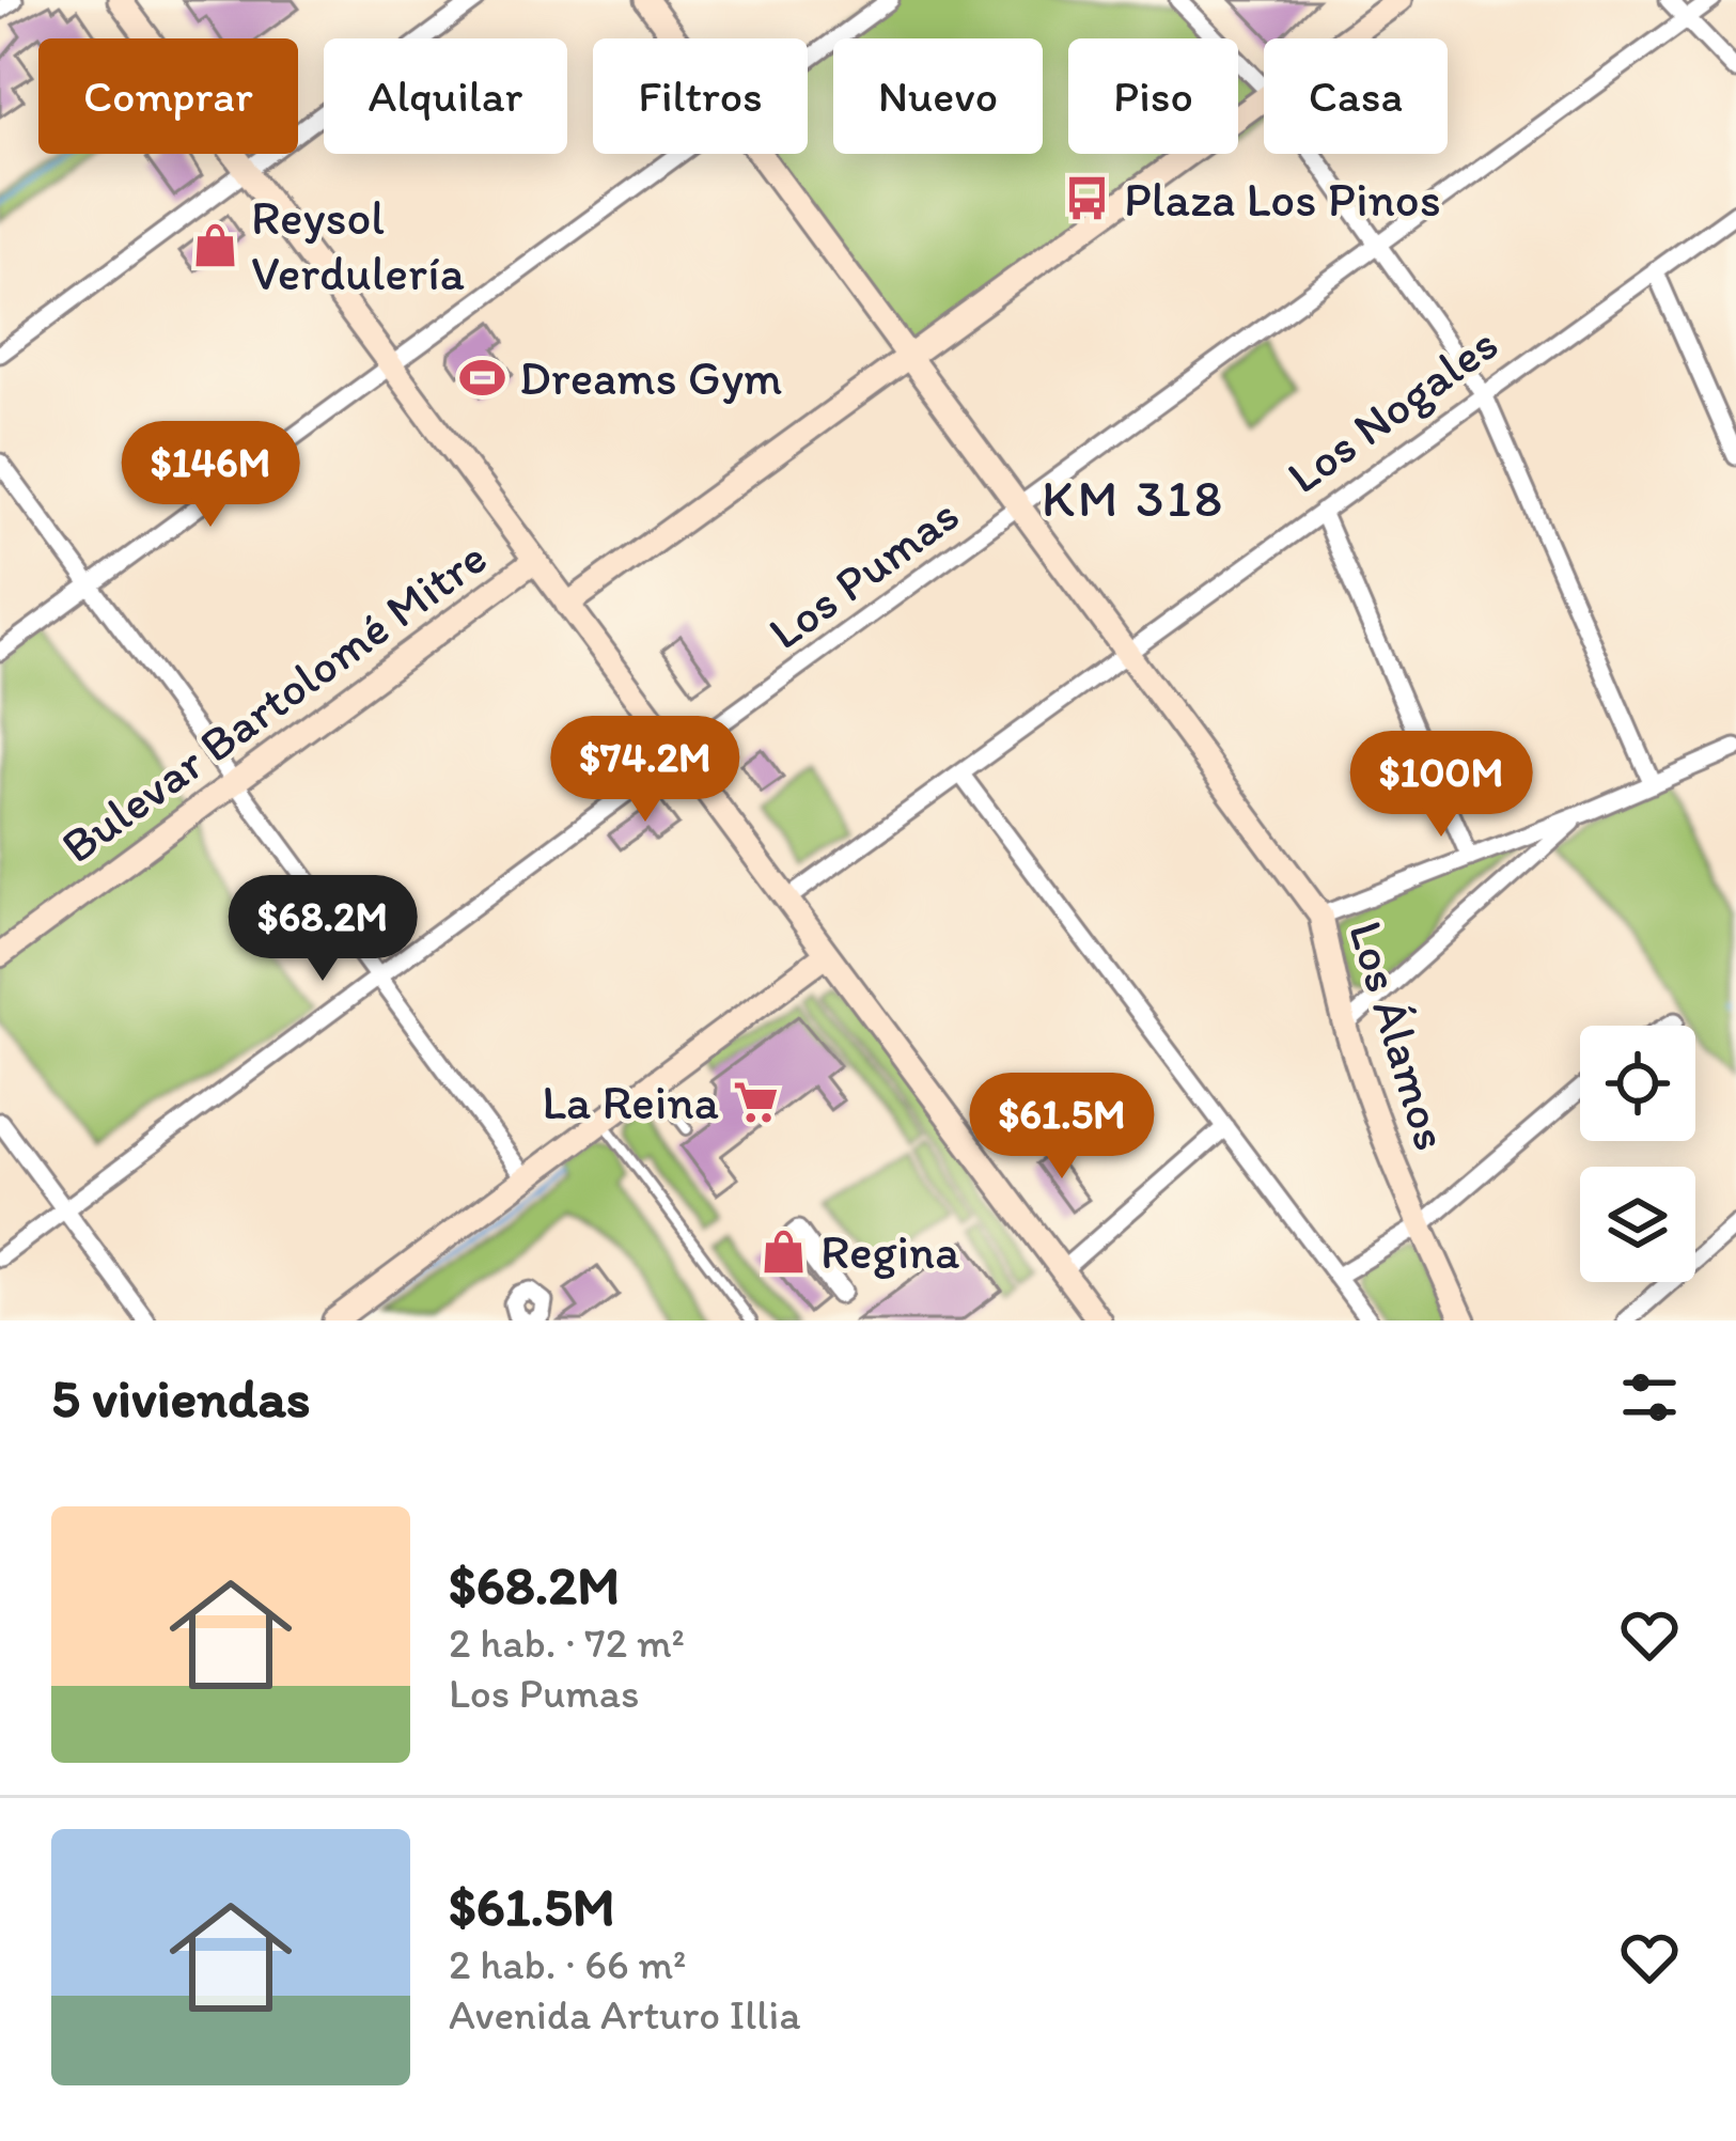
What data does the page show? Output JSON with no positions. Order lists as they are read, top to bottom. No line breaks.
{"streets":{"street":["Los Nogales","Los Pumas","Bulevar Bartolomé Mitre","Los Álamos"]},"crossings":[["Los Nogales","Los Álamos"],["Los Pumas","Los Álamos"]],"districts":["KM 318"],"places":{"bus stop":["Plaza Los Pinos"],"shop":["Reysol Verdulería","Regina"],"sports":["Dreams Gym"],"supermarket":["La Reina"]},"page":{"chip":["Comprar","Alquilar","Filtros","Nuevo","Piso","Casa"],"price":["$146M","$74.2M","$100M","$68.2M","$61.5M"],"heading":"5 viviendas","list":[{"name":"$68.2M","note":"2 hab. · 72 m² · Los Pumas"},{"name":"$61.5M","note":"2 hab. · 66 m² · Avenida Arturo Illia"}]}}
